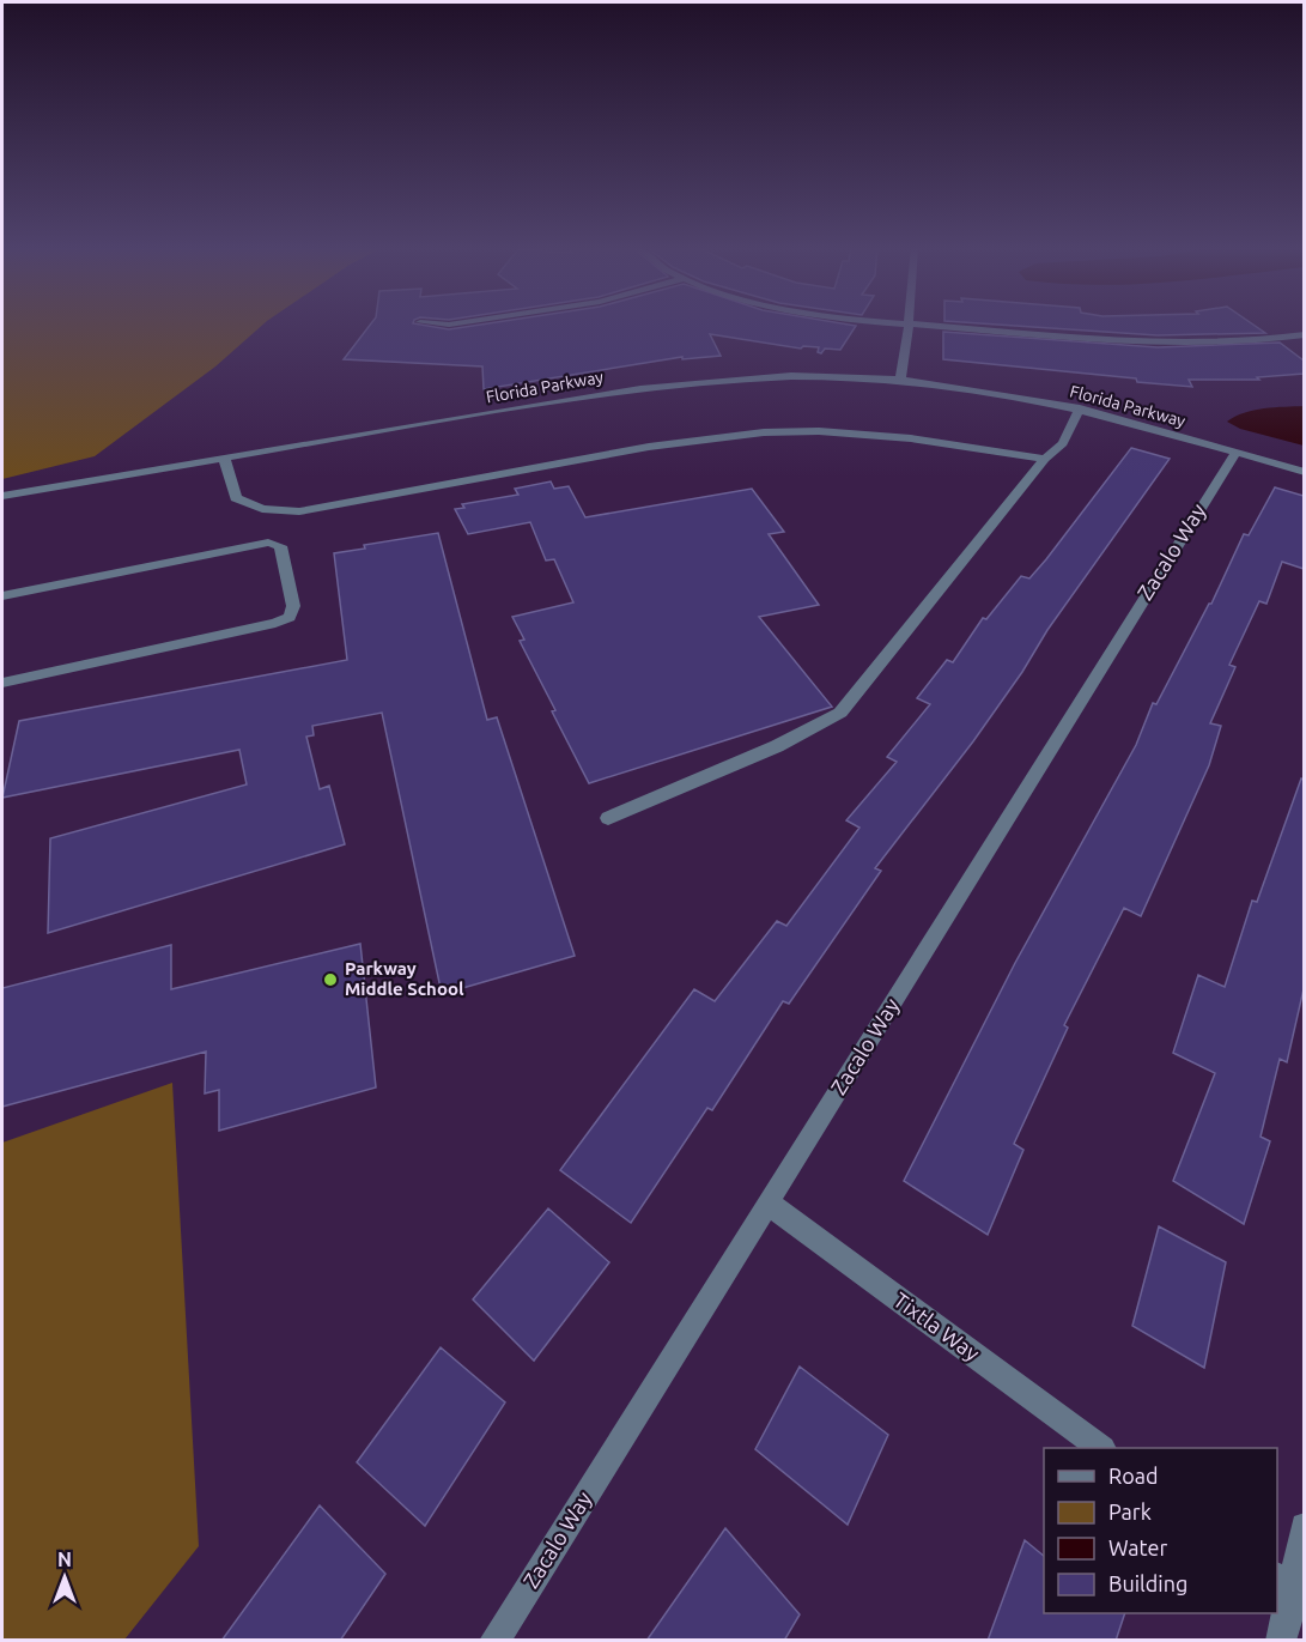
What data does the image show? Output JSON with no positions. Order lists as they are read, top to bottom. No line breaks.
{"streets":{"street":["Florida Parkway","Zacalo Way","Tixtla Way"]},"crossings":[["Florida Parkway","Zacalo Way"],["Zacalo Way","Tixtla Way"]],"places":["Parkway Middle School"],"legend":["Road","Park","Water","Building"],"north":"top"}
